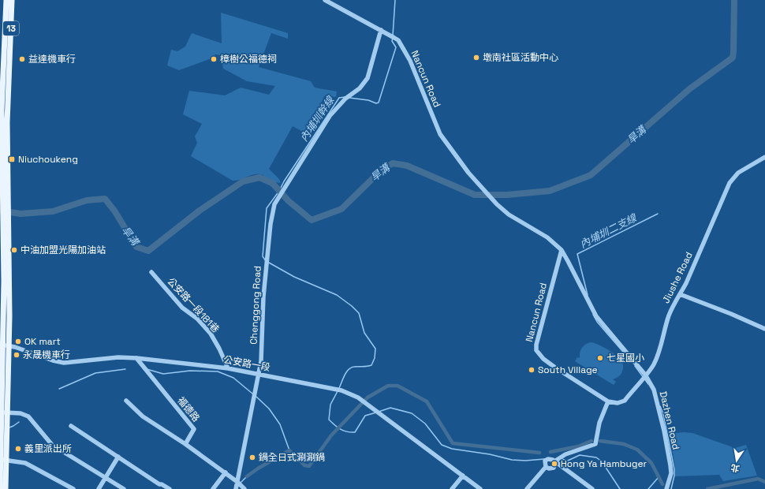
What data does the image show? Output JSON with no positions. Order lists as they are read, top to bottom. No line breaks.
{"streets":{"main road":["13"],"street":["Nancun Road","Jiushe Road","公安路一段181巷","Chenggong Road","公安路一段","福德路","Dazhen Road"]},"crossings":[["13","公安路一段"],["Nancun Road","Jiushe Road"],["Nancun Road","Chenggong Road"],["Nancun Road","Dazhen Road"],["Jiushe Road","Dazhen Road"],["公安路一段181巷","公安路一段"],["Chenggong Road","公安路一段"],["公安路一段","福德路"]],"water":["內埔圳幹線","旱溝","內埔圳二支線"],"places":{"other":["墩南社區活動中心","益達機車行","樟樹公福德祠","中油加盟光陽加油站","OK mart","永晟機車行","七星國小","South Village","義里派出所","鍋全日式涮涮鍋","Hong Ya Hambuger"],"transit":["Niuchoukeng"]},"north":"bottom"}
